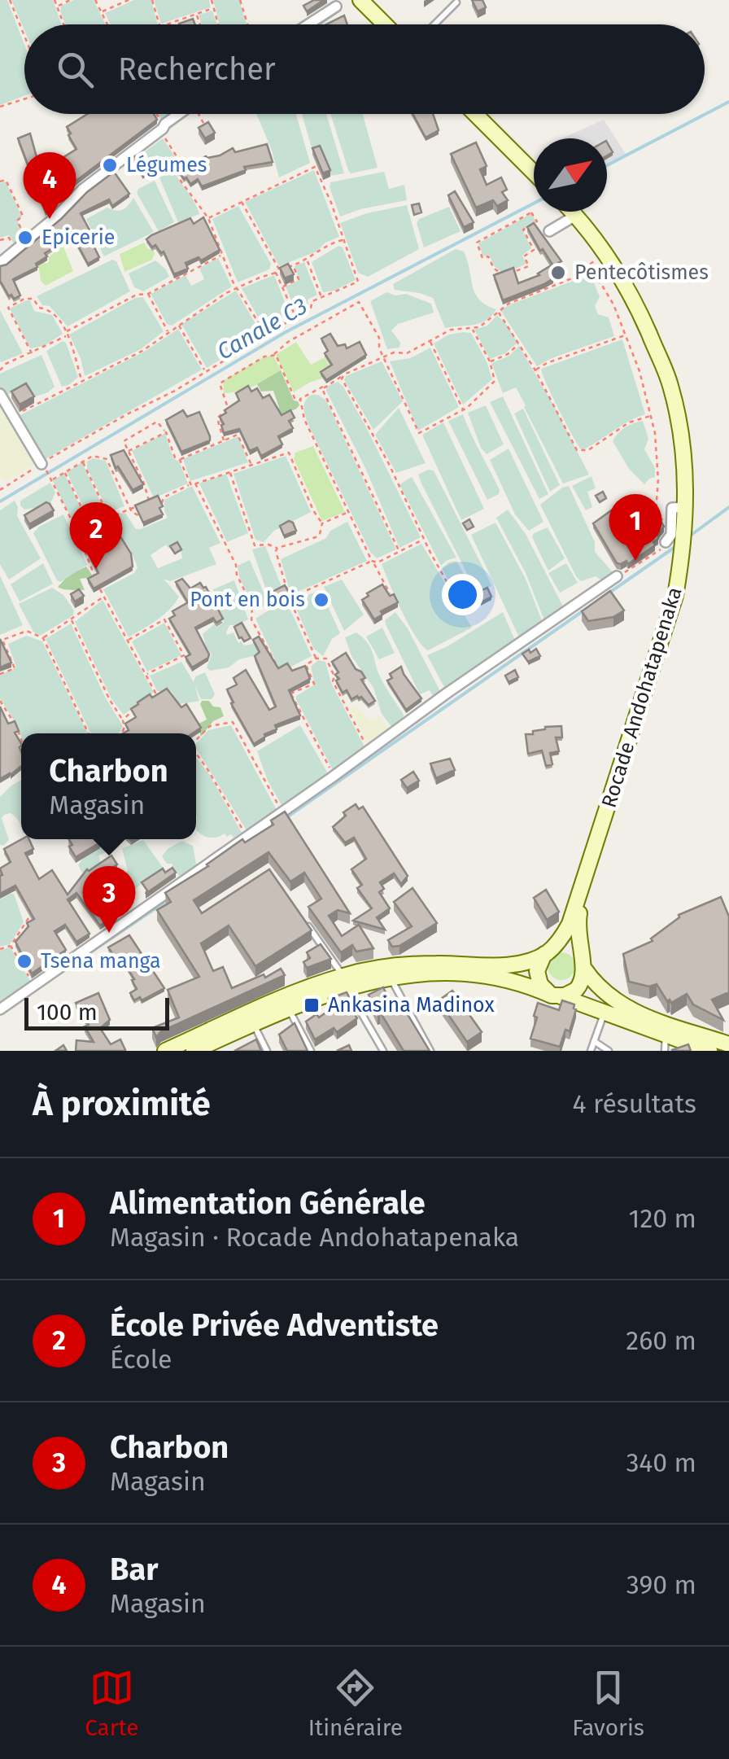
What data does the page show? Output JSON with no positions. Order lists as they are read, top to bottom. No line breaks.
{"streets":{"main road":["Rocade Andohatapenaka"]},"water":["Canale C3"],"places":{"other":["Légumes","Epicerie","Pentecôtismes","Pont en bois","Tsena manga"],"transit":["Ankasina Madinox"]},"scale_bar":"100 m","north":"top right","page":{"search":"Rechercher","pins":["4","1","2","3"],"popup":["Charbon","Magasin"],"scale":"100 m","heading":["À proximité","4 résultats"],"list":[{"mark":"1","name":"Alimentation Générale","note":"Magasin · Rocade Andohatapenaka","value":"120 m"},{"mark":"2","name":"École Privée Adventiste","note":"École","value":"260 m"},{"mark":"3","name":"Charbon","note":"Magasin","value":"340 m"},{"mark":"4","name":"Bar","note":"Magasin","value":"390 m"}],"nav":["Carte","Itinéraire","Favoris"]}}
